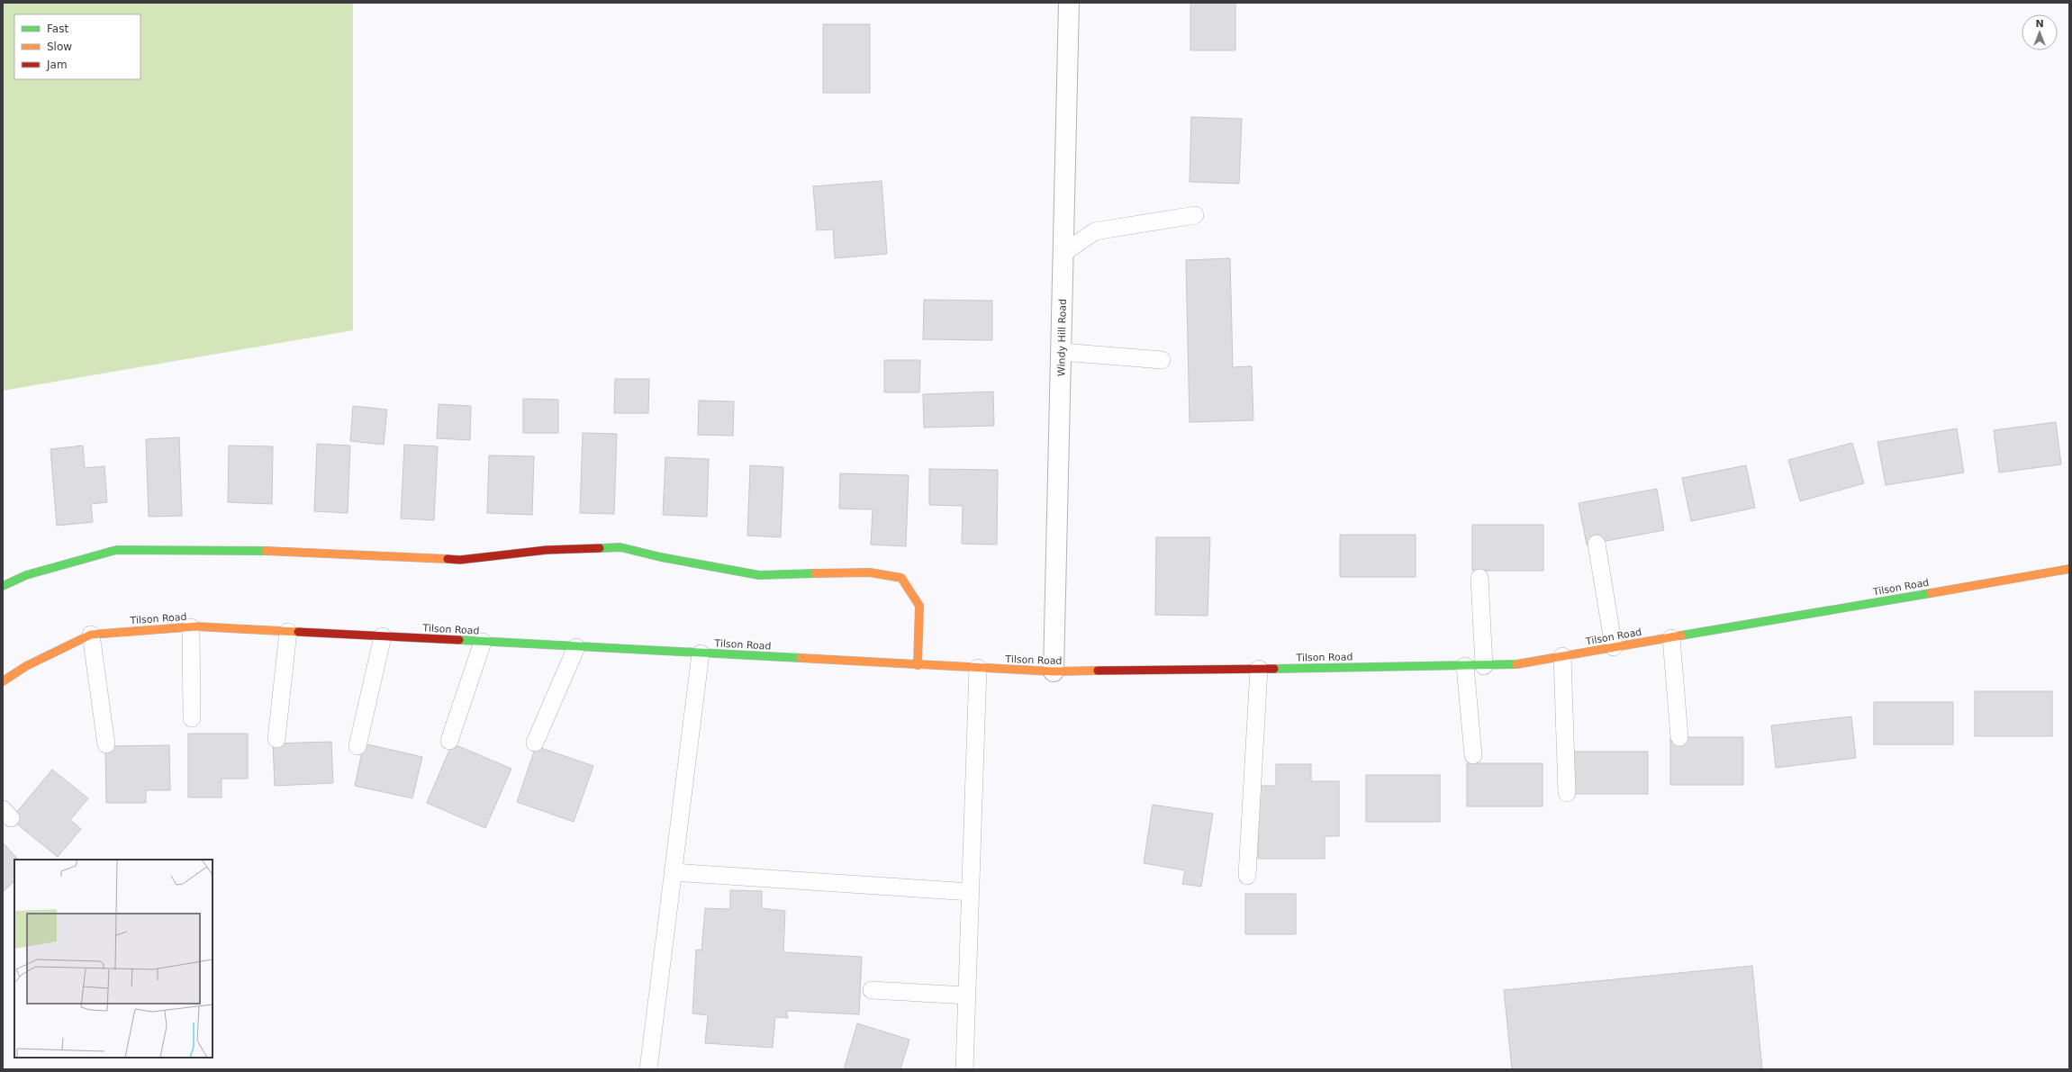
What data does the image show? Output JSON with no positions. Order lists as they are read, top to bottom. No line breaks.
{"streets":{"street":["Windy Hill Road","Tilson Road"]},"crossings":[["Windy Hill Road","Tilson Road"]],"legend":["Fast","Slow","Jam"],"north":"top"}
